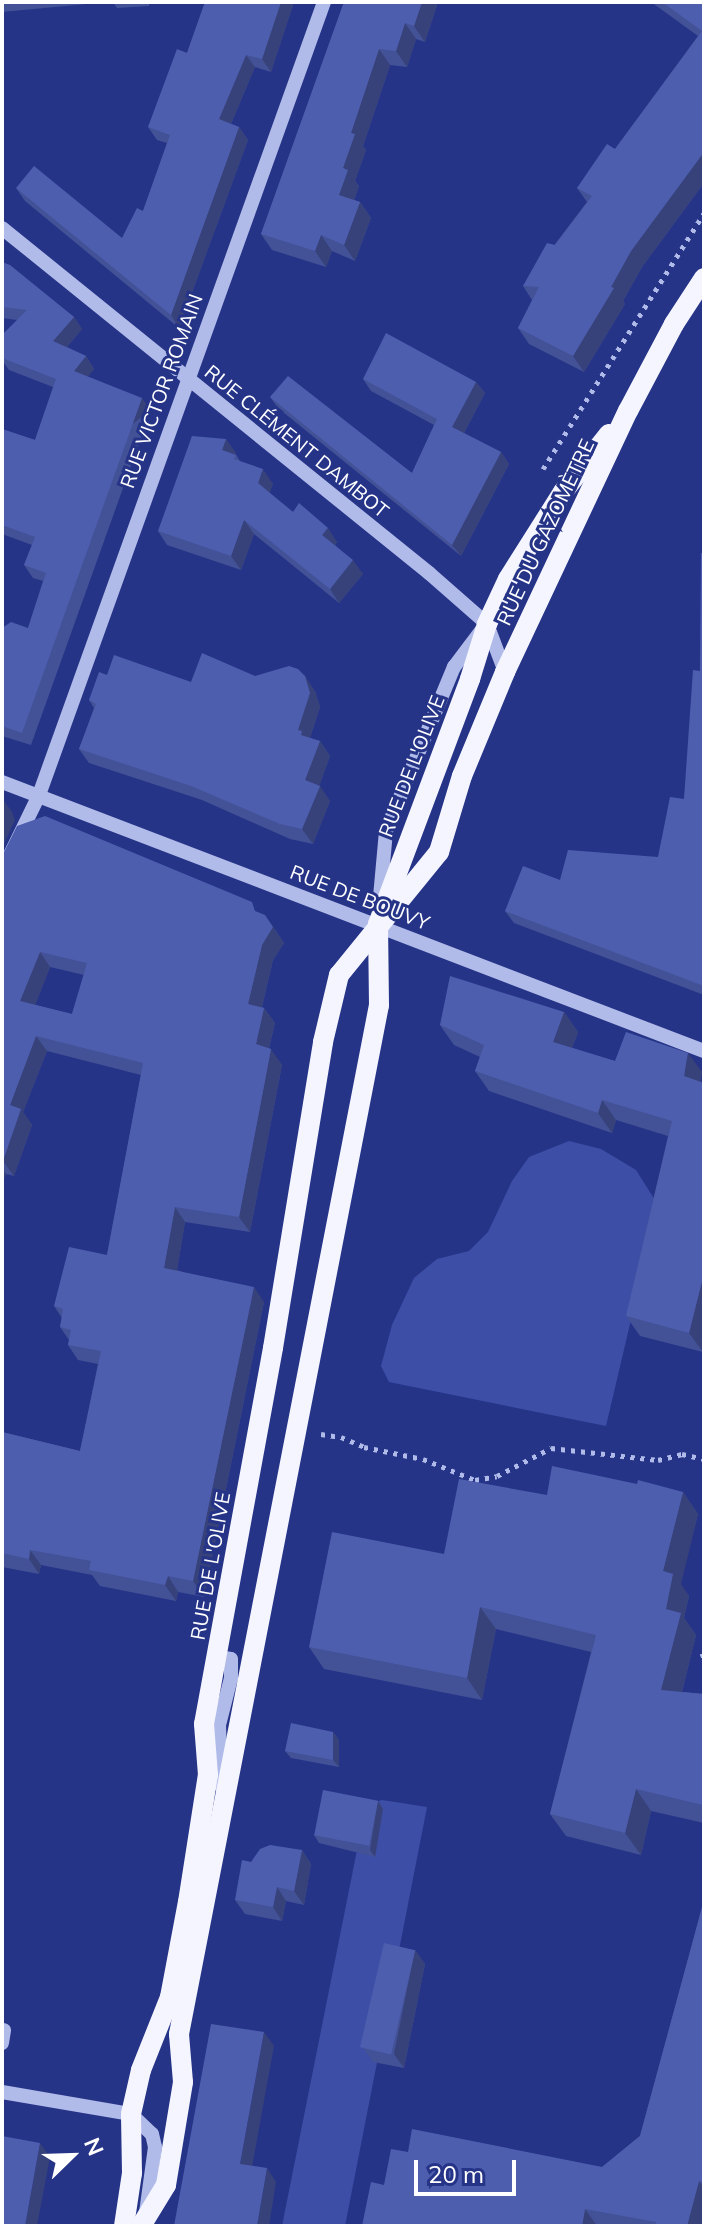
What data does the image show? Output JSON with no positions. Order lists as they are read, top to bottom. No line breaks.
{"streets":{"main road":["RUE DU GAZOMÈTRE","RUE DE L'OLIVE"],"street":["RUE VICTOR ROMAIN","RUE CLÉMENT DAMBOT","RUE DE BOUVY"]},"crossings":[["RUE VICTOR ROMAIN","RUE CLÉMENT DAMBOT"],["RUE VICTOR ROMAIN","RUE DE BOUVY"],["RUE CLÉMENT DAMBOT","RUE DU GAZOMÈTRE"],["RUE CLÉMENT DAMBOT","RUE DE L'OLIVE"],["RUE DU GAZOMÈTRE","RUE DE L'OLIVE"],["RUE DE L'OLIVE","RUE DE BOUVY"]],"scale_bar":"20 m","north":"top right"}
